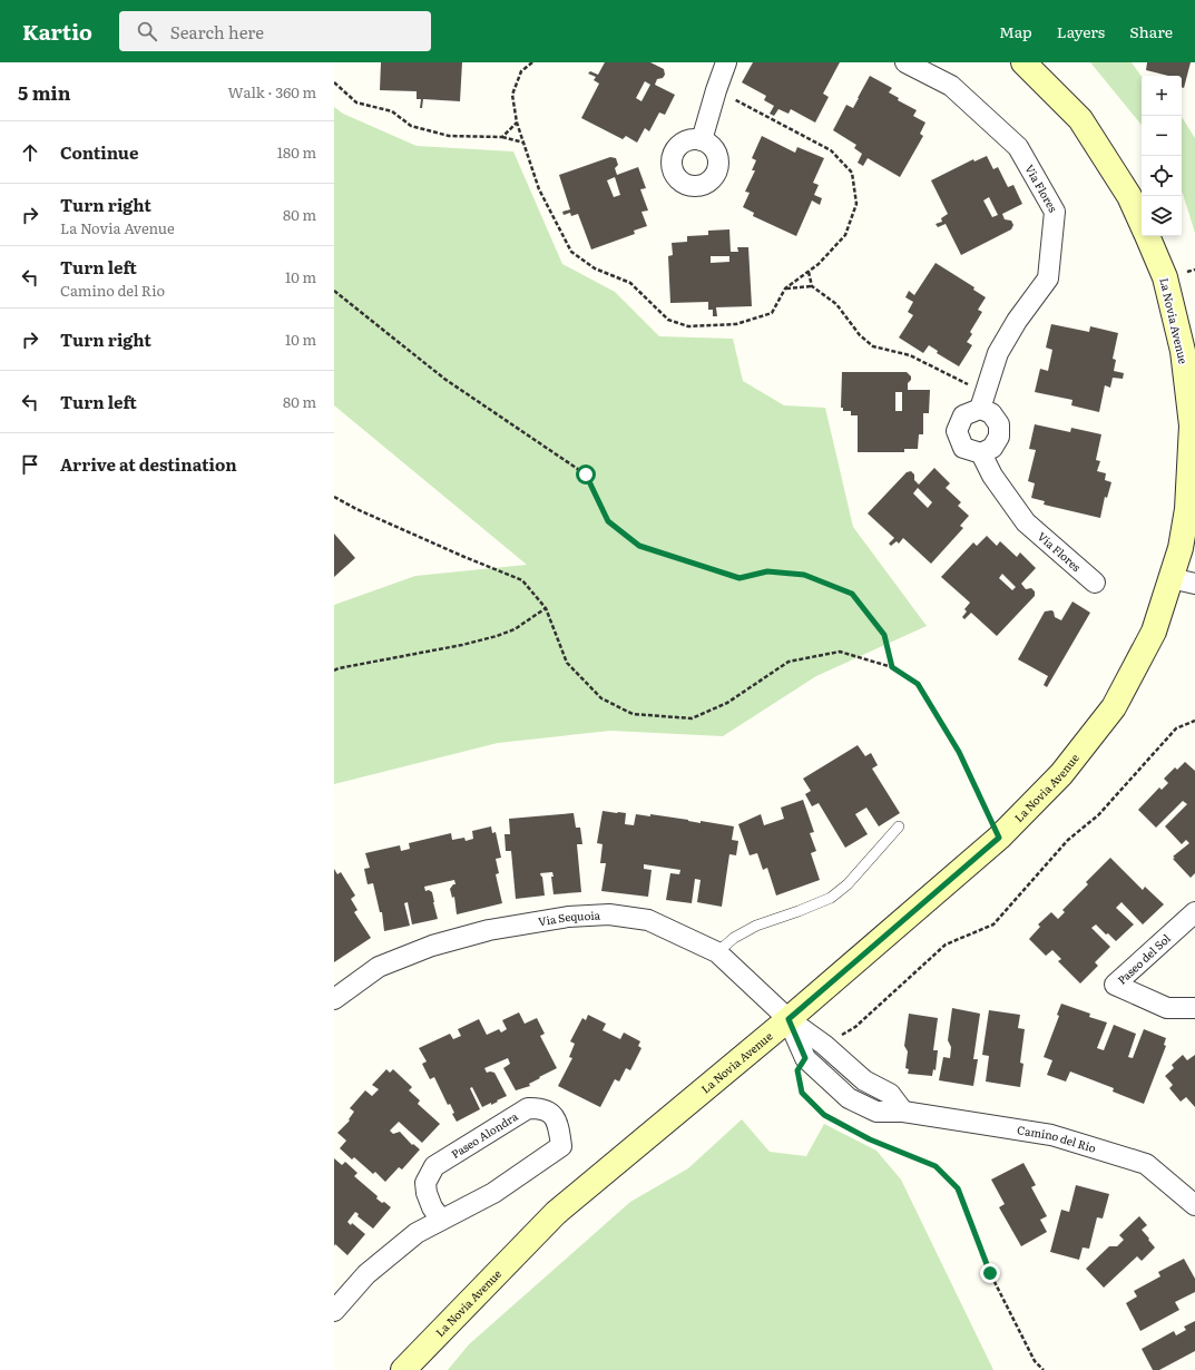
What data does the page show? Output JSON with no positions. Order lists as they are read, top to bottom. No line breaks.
{"streets":{"main road":["La Novia Avenue"],"street":["Via Flores","Via Sequoia","Paseo del Sol","Paseo Alondra","Camino del Rio"]},"crossings":[["La Novia Avenue","Via Sequoia"],["La Novia Avenue","Camino del Rio"],["Via Sequoia","Camino del Rio"]],"page":{"header":"Kartio","search":"Search here","nav":["Map","Layers","Share"],"heading":["5 min","Walk · 360 m"],"map_buttons":["+","−"],"list":[["Continue","180 m"],["Turn right","La Novia Avenue","80 m"],["Turn left","Camino del Rio","10 m"],["Turn right","10 m"],["Turn left","80 m"],"Arrive at destination"]}}
